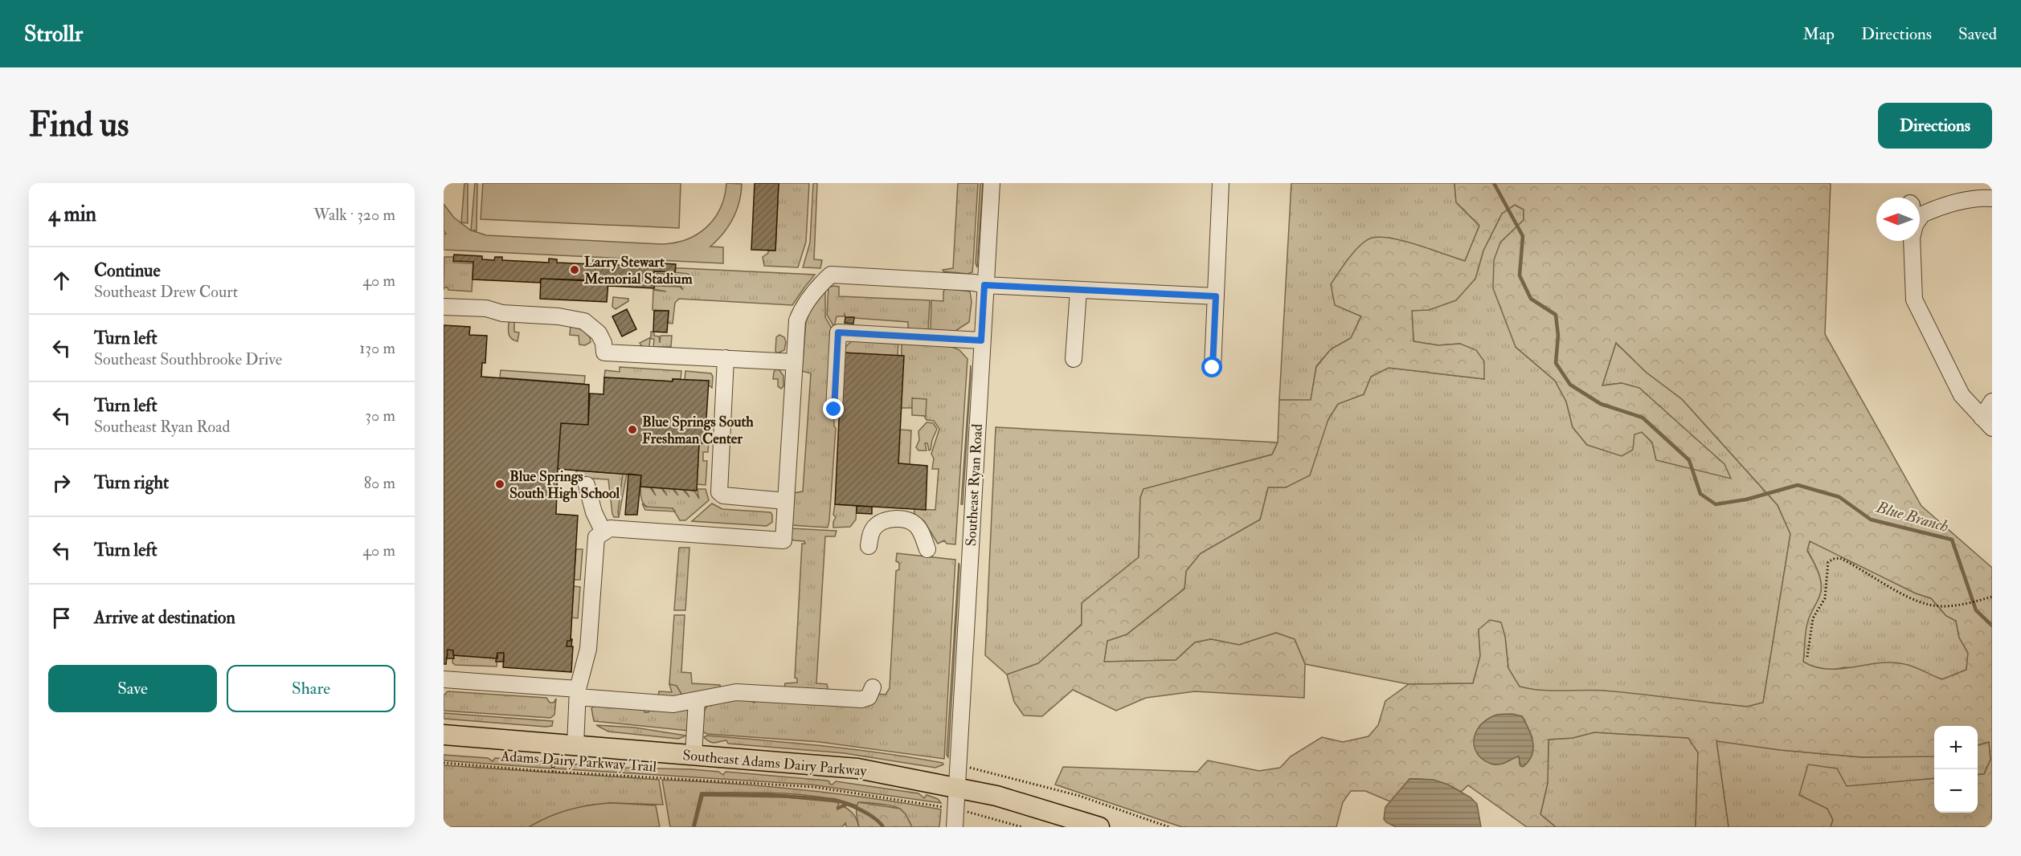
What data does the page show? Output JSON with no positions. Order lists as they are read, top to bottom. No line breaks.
{"streets":{"main road":["Southeast Adams Dairy Parkway"],"street":["Southeast Ryan Road"],"path":["Adams Dairy Parkway Trail"]},"crossings":[["Southeast Ryan Road","Southeast Adams Dairy Parkway"]],"water":["Blue Branch"],"places":["Larry Stewart Memorial Stadium","Blue Springs South Freshman Center","Blue Springs South High School"],"north":"left","page":{"header":"Strollr","nav":["Map","Directions","Saved"],"buttons":["Directions",["Save","Share"]],"title":"Find us","heading":["4 min","Walk · 320 m"],"list":[["Continue","Southeast Drew Court","40 m"],["Turn left","Southeast Southbrooke Drive","130 m"],["Turn left","Southeast Ryan Road","30 m"],["Turn right","80 m"],["Turn left","40 m"],"Arrive at destination"],"map_buttons":["+","−"]}}
